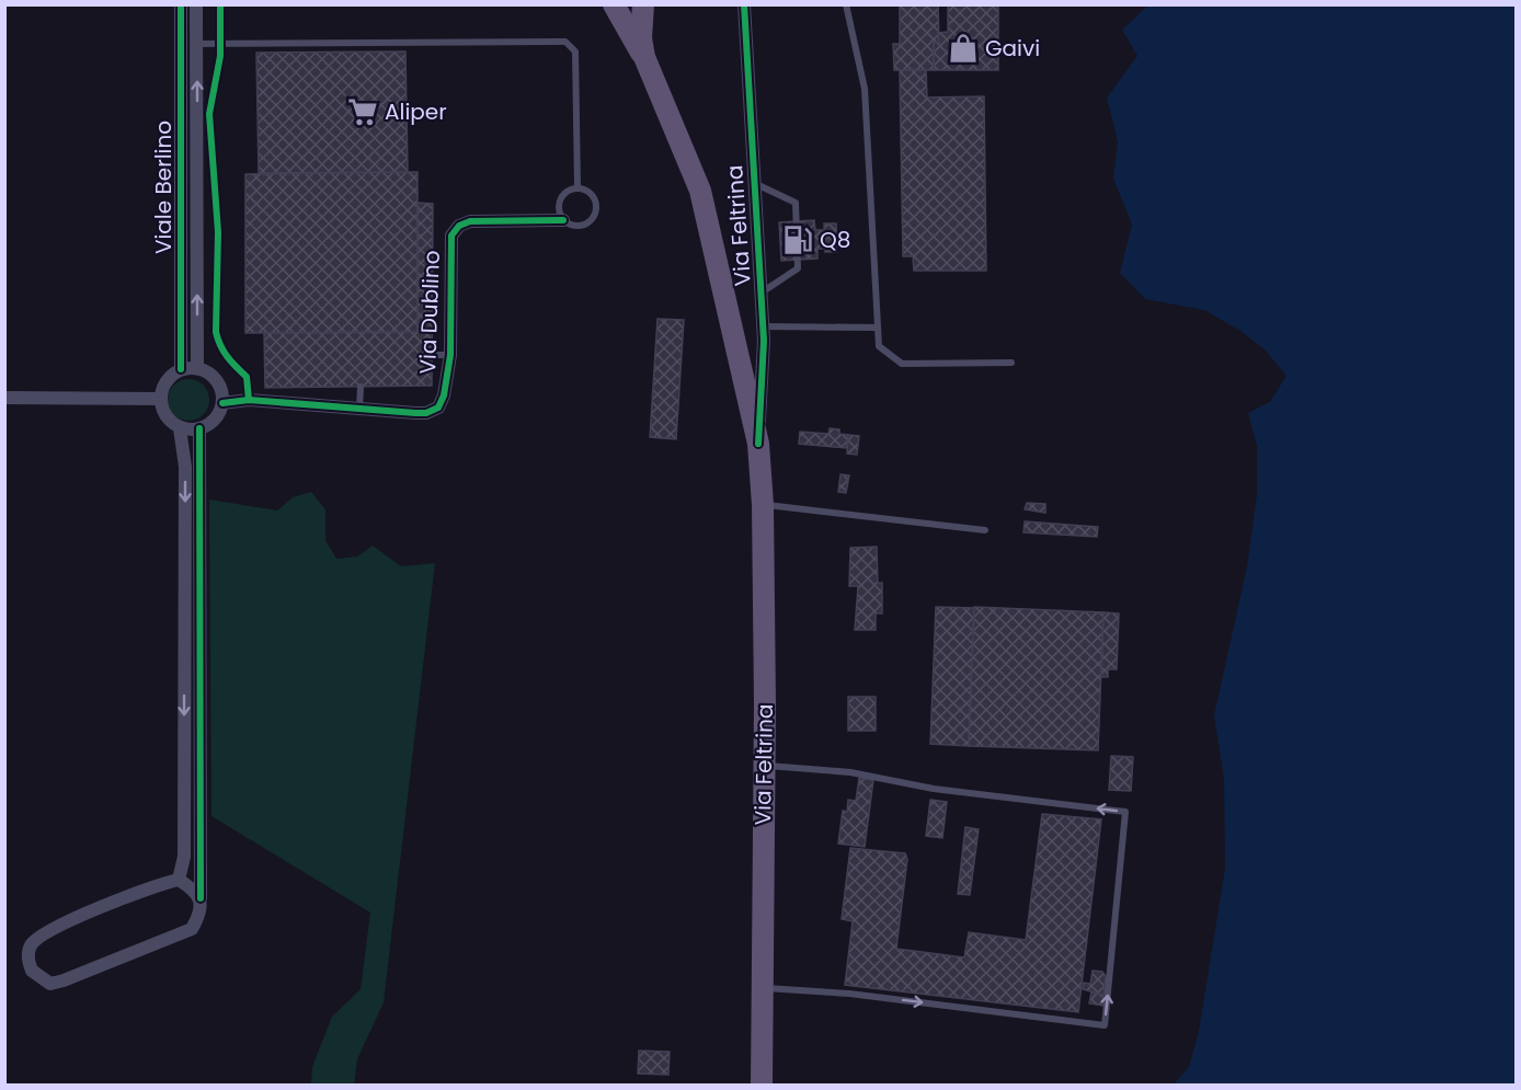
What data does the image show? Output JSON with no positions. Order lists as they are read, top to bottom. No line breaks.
{"streets":{"main road":["Via Feltrina"],"street":["Viale Berlino","Via Dublino"]},"crossings":[["Viale Berlino","Via Dublino"]],"places":{"shop":["Gaivi"],"supermarket":["Aliper"],"fuel station":["Q8"]}}
